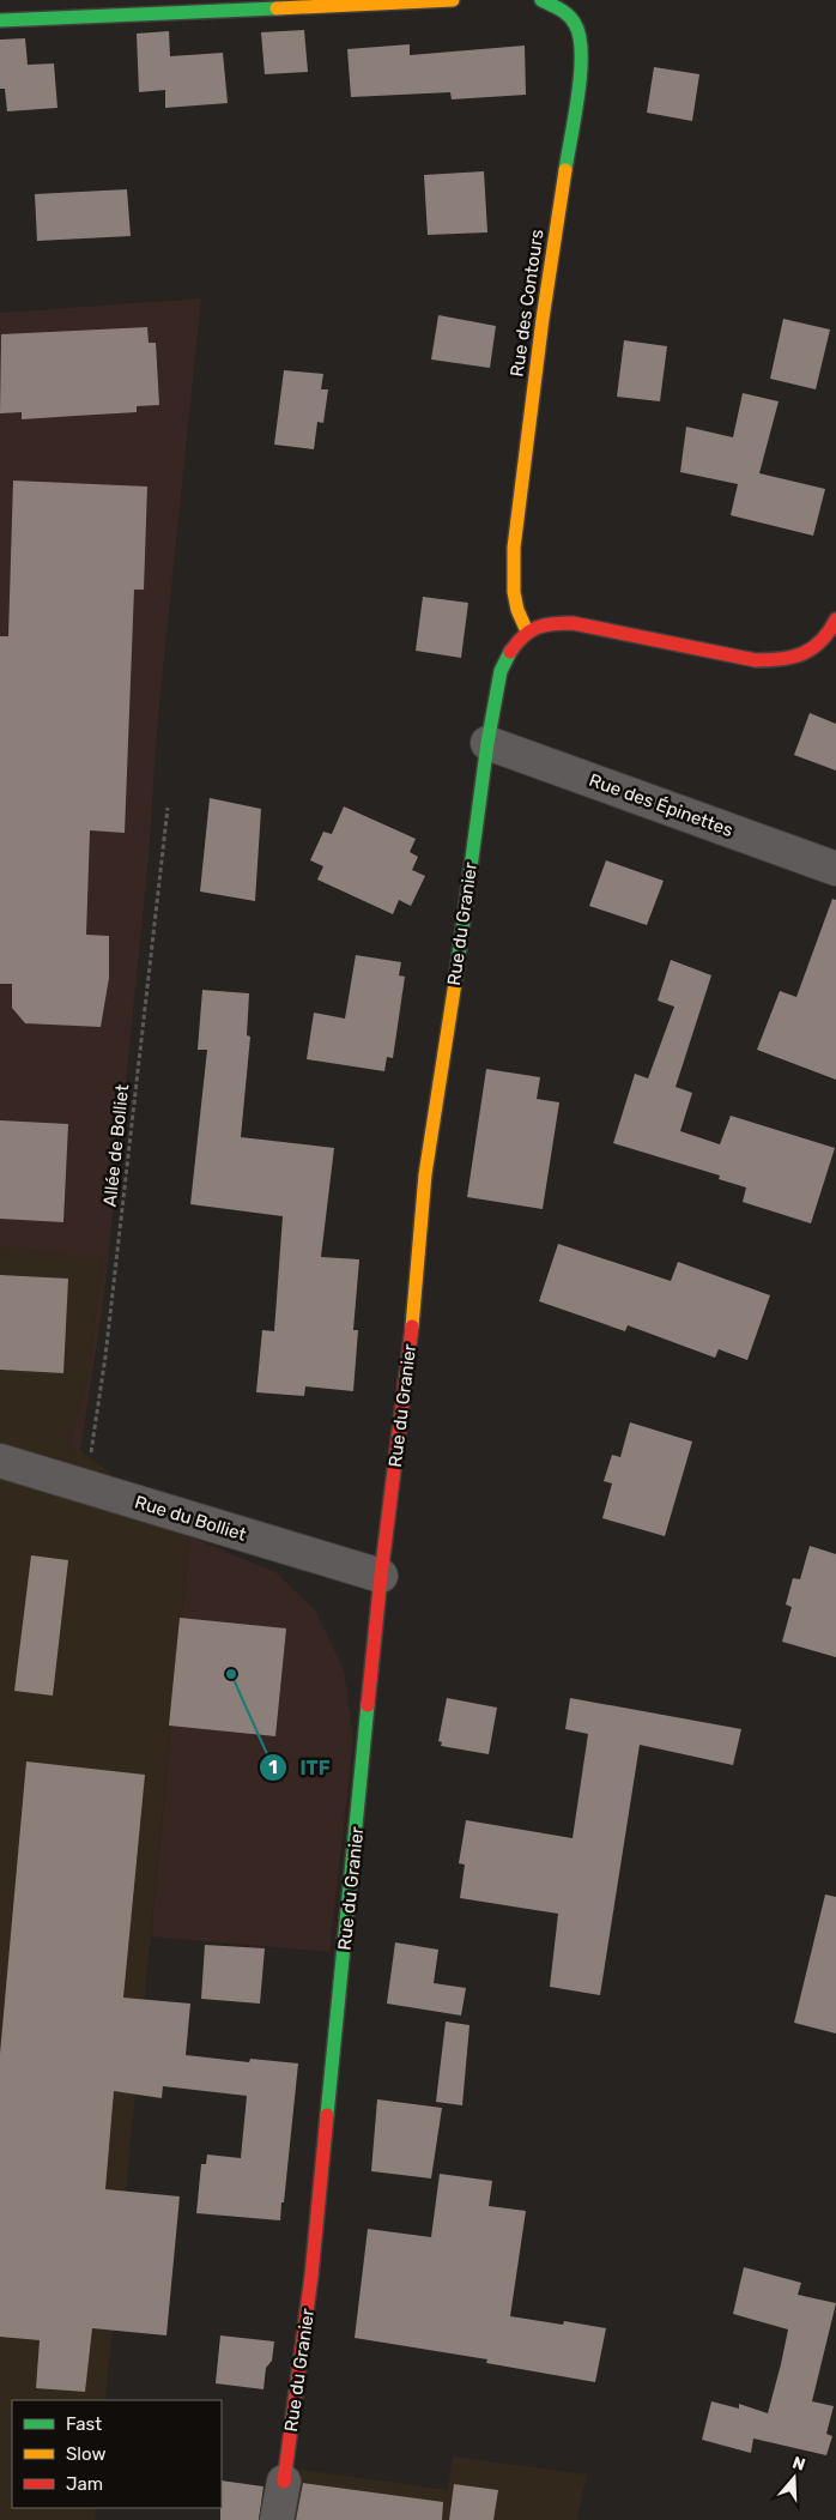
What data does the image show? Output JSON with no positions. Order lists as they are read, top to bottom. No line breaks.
{"streets":{"street":["Rue des Contours","Rue des Épinettes","Rue du Granier","Rue du Bolliet"],"path":["Allée de Bolliet"]},"crossings":[["Rue des Contours","Rue du Granier"],["Rue des Épinettes","Rue du Granier"],["Rue du Granier","Rue du Bolliet"],["Allée de Bolliet","Rue du Bolliet"]],"places":["ITF"],"legend":["Fast","Slow","Jam"],"north":"top"}
